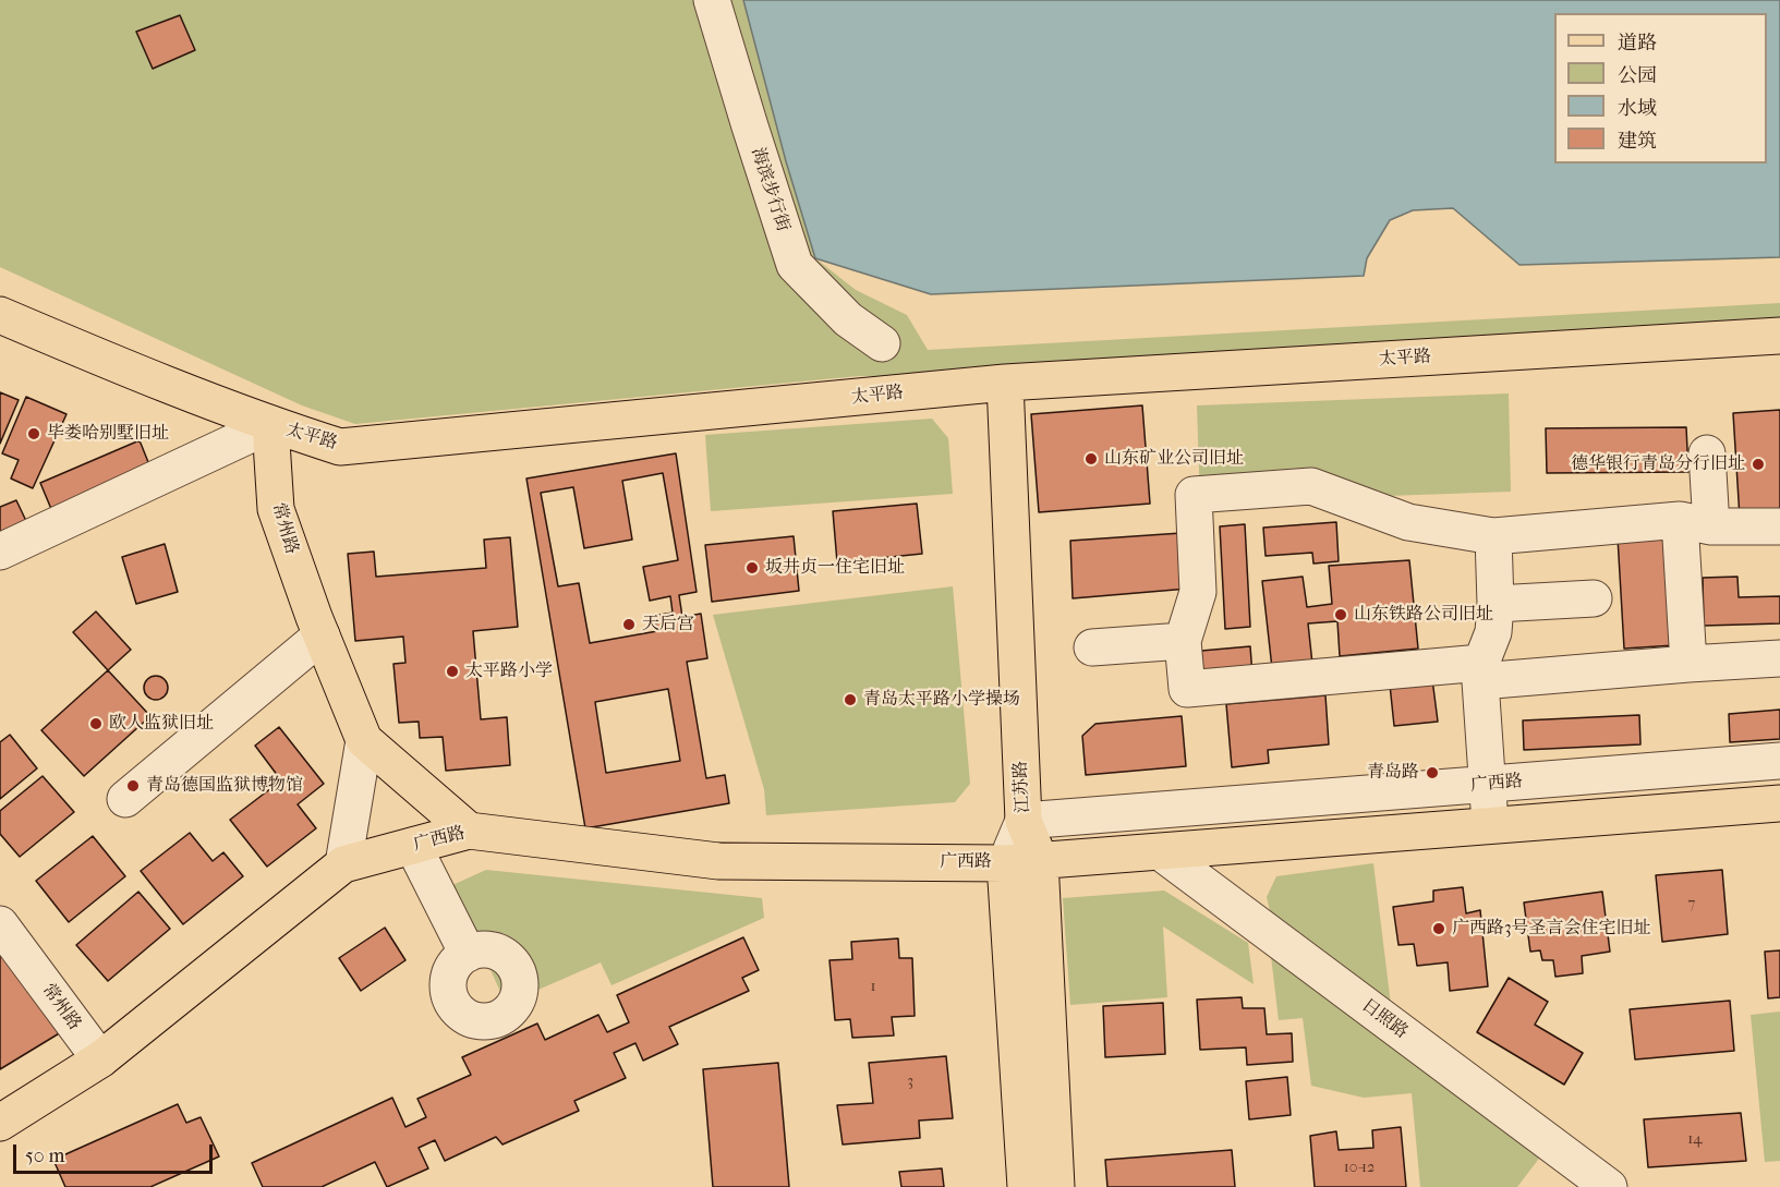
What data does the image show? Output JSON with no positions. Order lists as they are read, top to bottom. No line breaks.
{"streets":{"main road":["太平路","常州路","广西路","江苏路"],"street":["海滨步行街","日照路"]},"crossings":[["太平路","常州路"],["太平路","江苏路"],["常州路","广西路"],["广西路","江苏路"],["广西路","日照路"]],"places":["毕娄哈别墅旧址","山东矿业公司旧址","德华银行青岛分行旧址","坂井贞一住宅旧址","山东铁路公司旧址","天后宫","太平路小学","青岛太平路小学操场","欧人监狱旧址","青岛路","青岛德国监狱博物馆","广西路3号圣言会住宅旧址"],"house_numbers":["7","1","3","14","10-12"],"legend":["道路","公园","水域","建筑"],"scale_bar":"50 m"}
